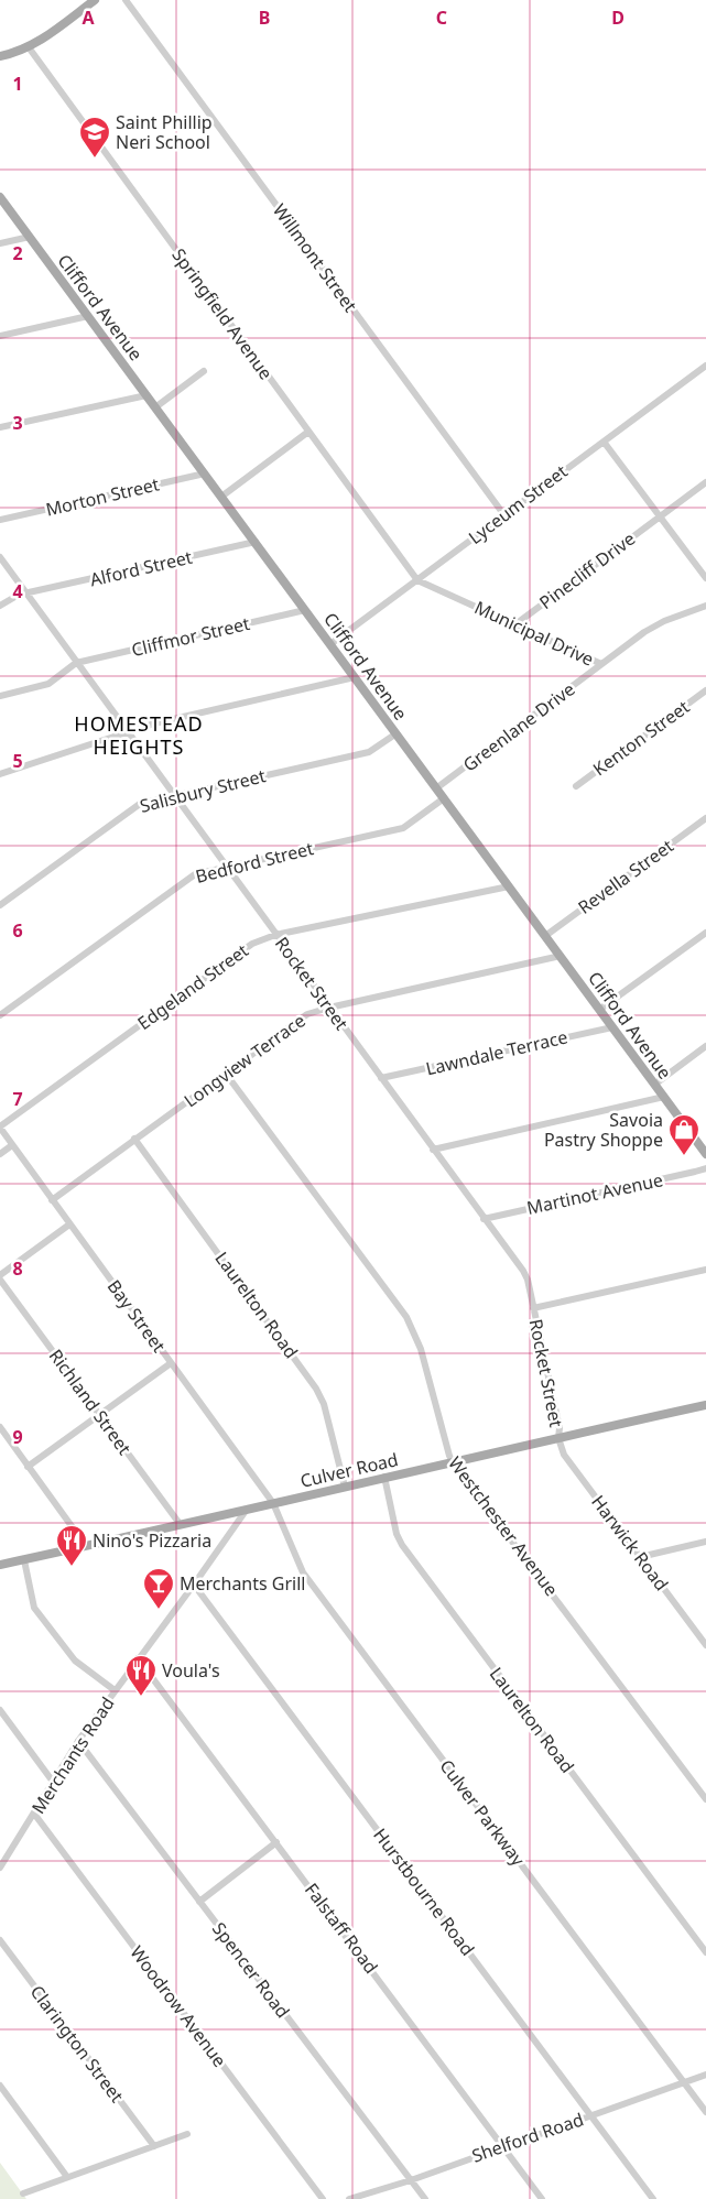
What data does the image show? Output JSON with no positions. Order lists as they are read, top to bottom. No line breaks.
{"streets":{"main road":["Clifford Avenue","Culver Road"],"street":["Willmont Street","Springfield Avenue","Morton Street","Lyceum Street","Alford Street","Pinecliff Drive","Municipal Drive","Cliffmor Street","Greenlane Drive","Kenton Street","Salisbury Street","Bedford Street","Revella Street","Rocket Street","Edgeland Street","Lawndale Terrace","Longview Terrace","Martinot Avenue","Laurelton Road","Bay Street","Richland Street","Westchester Avenue","Harwick Road","Merchants Road","Culver Parkway","Hurstbourne Road","Falstaff Road","Spencer Road","Woodrow Avenue","Clarington Street","Shelford Road"]},"crossings":[["Willmont Street","Lyceum Street"],["Clifford Avenue","Morton Street"],["Clifford Avenue","Lyceum Street"],["Clifford Avenue","Alford Street"],["Clifford Avenue","Cliffmor Street"],["Clifford Avenue","Greenlane Drive"],["Clifford Avenue","Salisbury Street"],["Clifford Avenue","Bedford Street"],["Clifford Avenue","Revella Street"],["Clifford Avenue","Edgeland Street"],["Clifford Avenue","Lawndale Terrace"],["Clifford Avenue","Longview Terrace"],["Springfield Avenue","Lyceum Street"],["Springfield Avenue","Municipal Drive"],["Lyceum Street","Municipal Drive"],["Alford Street","Rocket Street"],["Pinecliff Drive","Municipal Drive"],["Municipal Drive","Greenlane Drive"],["Cliffmor Street","Rocket Street"],["Salisbury Street","Rocket Street"],["Bedford Street","Rocket Street"],["Rocket Street","Edgeland Street"],["Rocket Street","Lawndale Terrace"],["Rocket Street","Longview Terrace"],["Rocket Street","Martinot Avenue"],["Rocket Street","Culver Road"],["Rocket Street","Harwick Road"],["Edgeland Street","Bay Street"],["Longview Terrace","Laurelton Road"],["Longview Terrace","Bay Street"],["Longview Terrace","Westchester Avenue"],["Laurelton Road","Culver Road"],["Bay Street","Culver Road"],["Bay Street","Culver Parkway"],["Richland Street","Culver Road"],["Culver Road","Westchester Avenue"],["Culver Road","Harwick Road"],["Culver Road","Merchants Road"],["Culver Road","Culver Parkway"],["Merchants Road","Hurstbourne Road"],["Merchants Road","Falstaff Road"],["Merchants Road","Spencer Road"],["Merchants Road","Woodrow Avenue"],["Culver Parkway","Shelford Road"],["Hurstbourne Road","Shelford Road"],["Falstaff Road","Shelford Road"],["Spencer Road","Shelford Road"]],"districts":["HOMESTEAD HEIGHTS"],"places":{"school or university":["Saint Phillip Neri School"],"shop":["Savoia Pastry Shoppe"],"restaurant":["Nino's Pizzaria","Voula's"],"bar":["Merchants Grill"]},"grid":{"columns":["A","B","C","D"],"rows":["1","2","3","4","5","6","7","8","9"]}}
